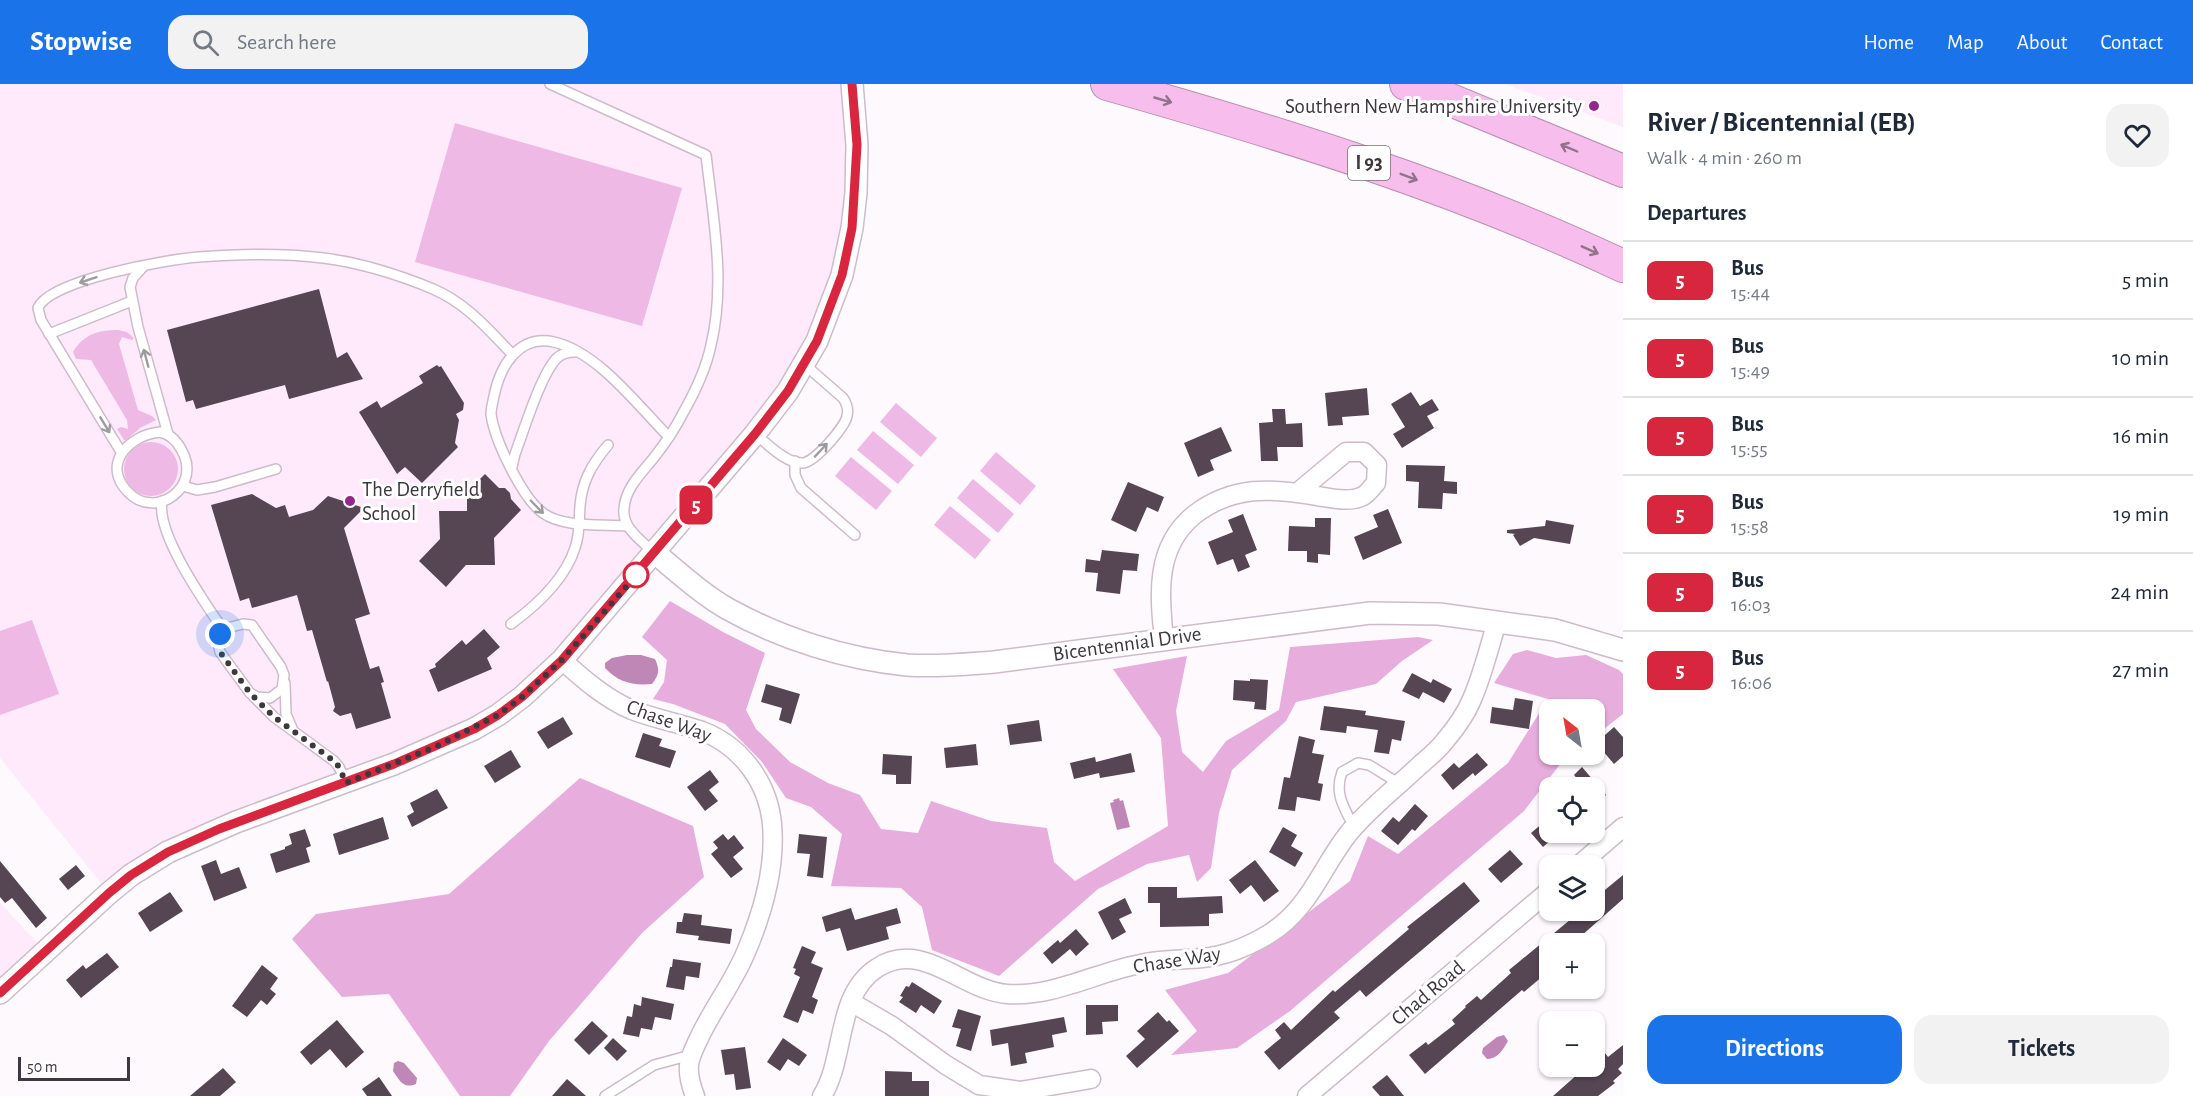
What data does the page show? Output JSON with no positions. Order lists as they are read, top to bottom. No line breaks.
{"streets":{"highway":["I 93"],"street":["Bicentennial Drive","Chase Way","Chad Road"]},"crossings":[["Bicentennial Drive","Chase Way"]],"places":["Southern New Hampshire University","The Derryfield School"],"lines":["bus line 5"],"scale_bar":"50 m","north":"top left","page":{"header":"Stopwise","search":"Search here","nav":["Home","Map","About","Contact"],"on_map":"5","heading":[["River / Bicentennial (EB)","Walk · 4 min · 260 m"],"Departures"],"list":[{"mark":"5","name":"Bus","note":"15:44","value":"5 min"},{"mark":"5","name":"Bus","note":"15:49","value":"10 min"},{"mark":"5","name":"Bus","note":"15:55","value":"16 min"},{"mark":"5","name":"Bus","note":"15:58","value":"19 min"},{"mark":"5","name":"Bus","note":"16:03","value":"24 min"},{"mark":"5","name":"Bus","note":"16:06","value":"27 min"}],"map_buttons":["+","−"],"buttons":["Directions","Tickets"],"scale":"50 m"}}
